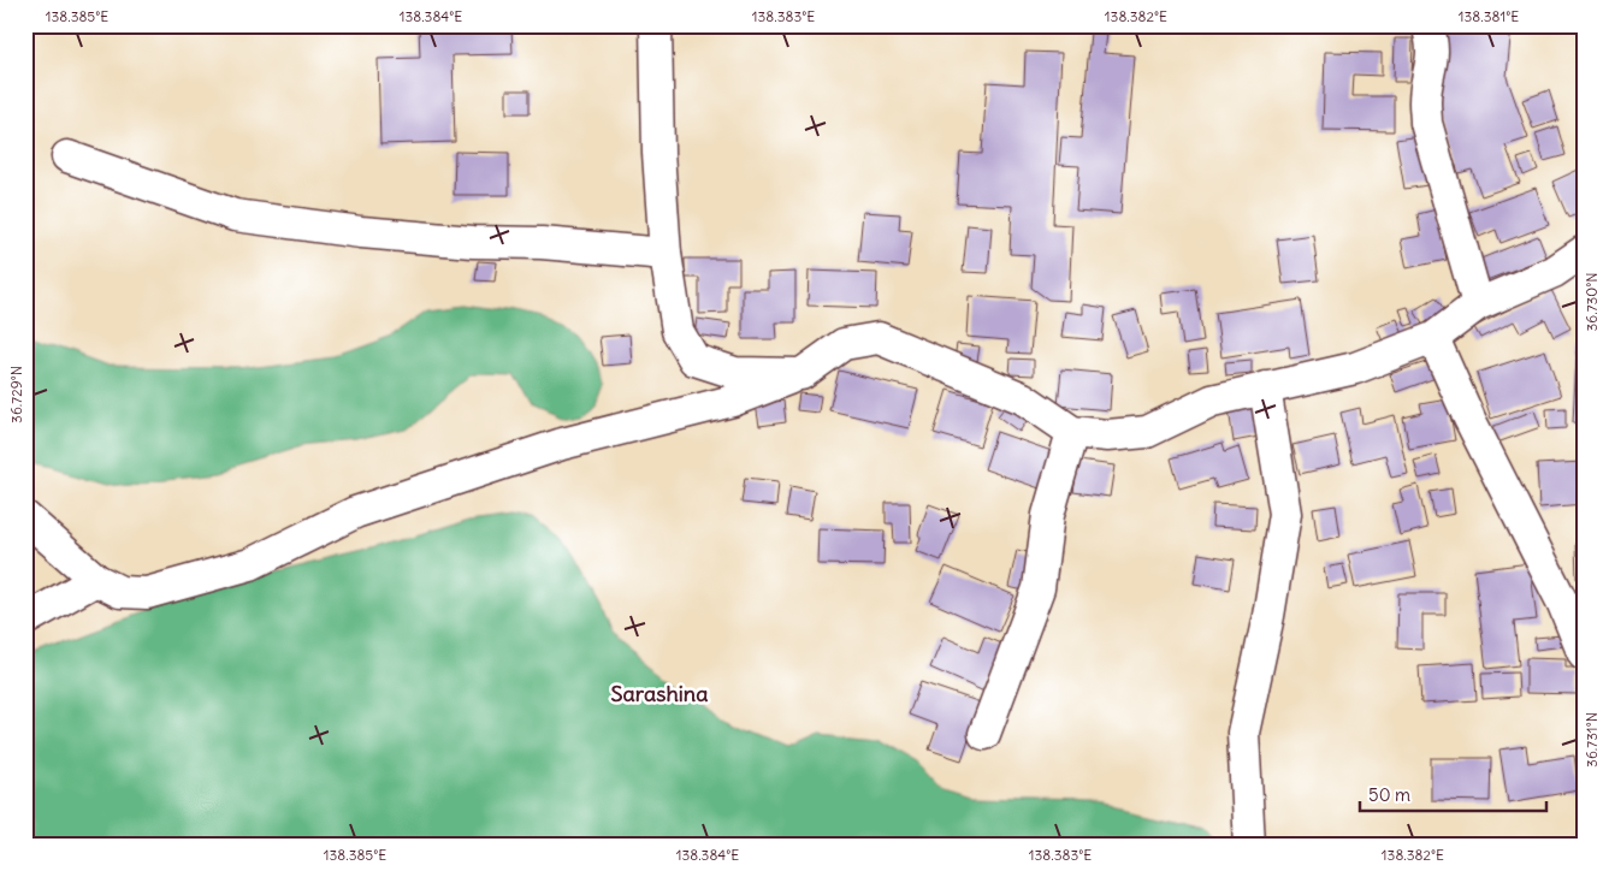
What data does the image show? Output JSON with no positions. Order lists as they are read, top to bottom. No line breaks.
{"districts":["Sarashina"],"scale_bar":"50 m","coordinates":["138.385°E","138.384°E","138.383°E","138.382°E","138.381°E","36.730°N","36.729°N","36.731°N"]}
